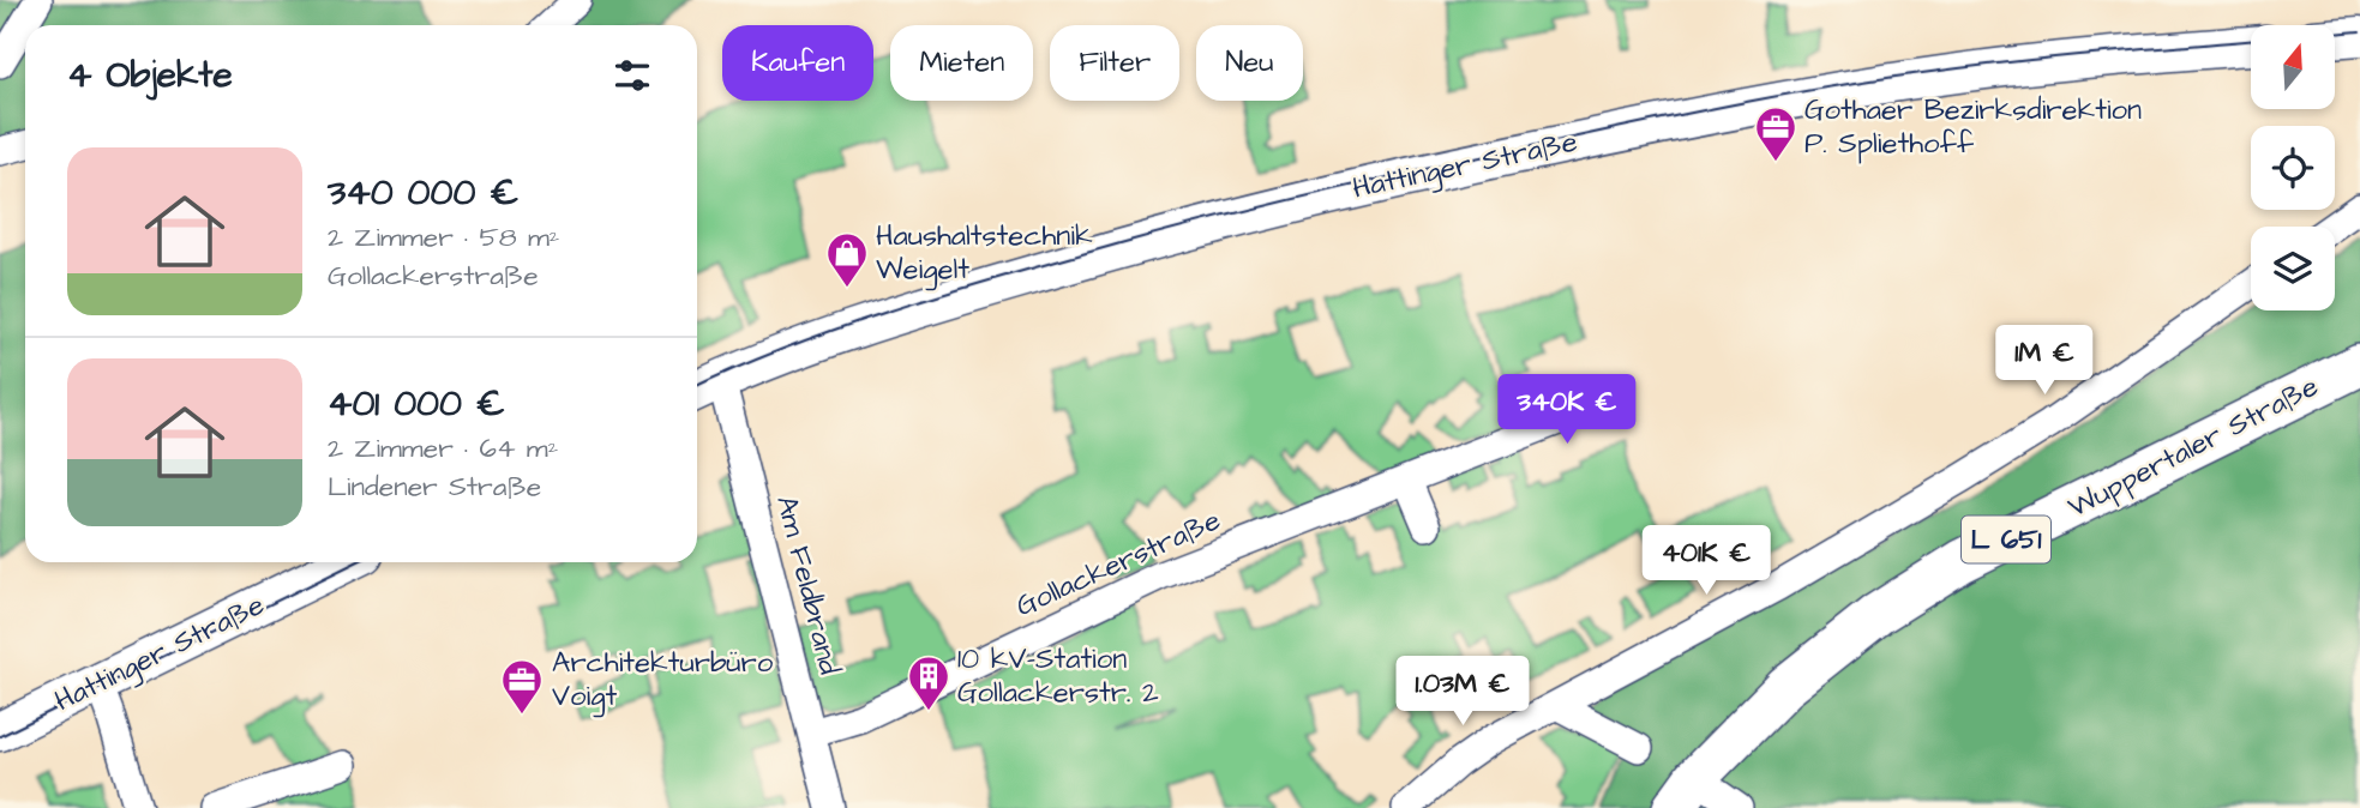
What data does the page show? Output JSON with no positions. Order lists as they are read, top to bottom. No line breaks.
{"streets":{"main road":["Wuppertaler Straße","L 651"],"street":["Hattinger Straße","Gollackerstraße","Am Feldbrand"]},"crossings":[["Hattinger Straße","Am Feldbrand"],["Gollackerstraße","Am Feldbrand"]],"places":{"office":["Gothaer Bezirksdirektion P. Spliethoff","Architekturbüro Voigt"],"shop":["Haushaltstechnik Weigelt"],"building":["10 kV-Station Gollackerstr. 2"]},"north":"top","page":{"chip":["Kaufen","Mieten","Filter","Neu"],"heading":"4 Objekte","list":[{"name":"340 000 €","note":"2 Zimmer · 58 m² · Gollackerstraße"},{"name":"401 000 €","note":"2 Zimmer · 64 m² · Lindener Straße"}],"price":["1M €","340K €","401K €","1.03M €"]}}
